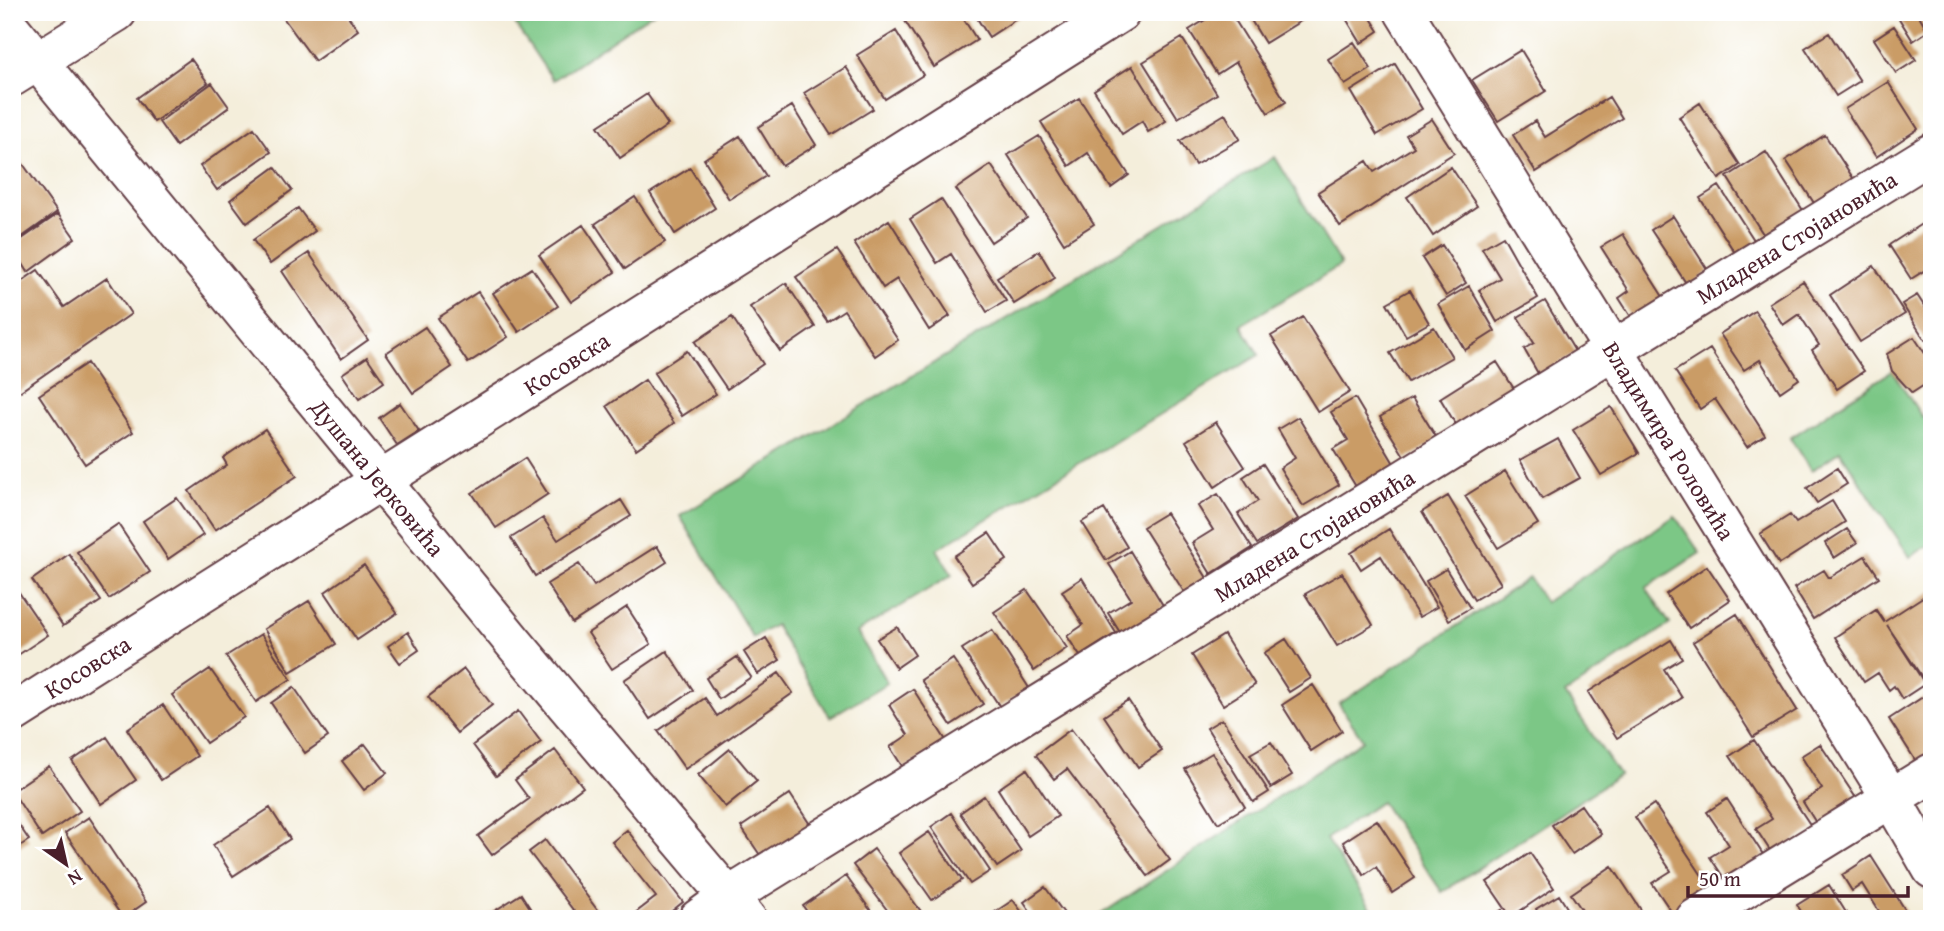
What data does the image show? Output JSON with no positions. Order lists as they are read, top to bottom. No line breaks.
{"streets":{"street":["Младена Стојановића","Косовска","Владимира Роловића","Душана Јерковића"]},"crossings":[["Младена Стојановића","Владимира Роловића"],["Младена Стојановића","Душана Јерковића"],["Косовска","Душана Јерковића"]],"scale_bar":"50 m","north":"bottom right"}
